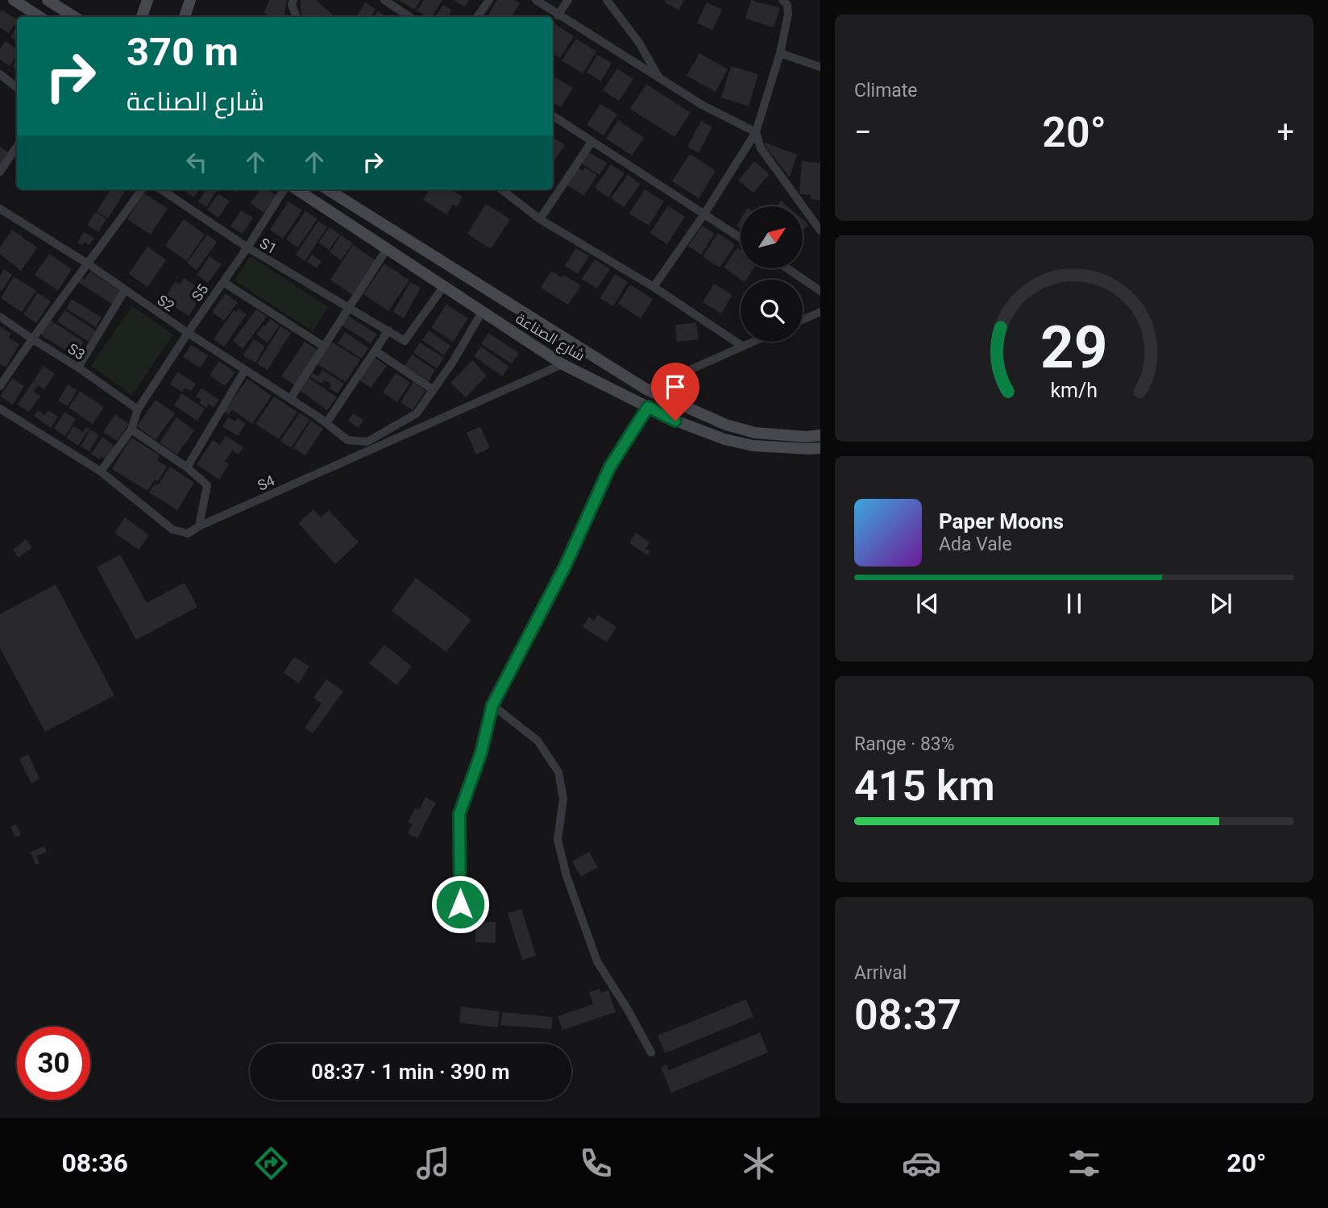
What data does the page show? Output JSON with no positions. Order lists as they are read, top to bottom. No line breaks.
{"streets":{"main road":["شارع الصناعة"],"street":["S1","S5","S2","S3","S4"]},"crossings":[["S1","S5"],["S5","S2"],["S5","S3"],["S5","S4"],["S2","شارع الصناعة"],["شارع الصناعة","S4"]],"north":"top right","page":{"tile":["Climate",["Range · 83%","415 km"],["Arrival","08:37"]],"turn":["370 m","شارع الصناعة"],"heat":["−","20°","+"],"song":["Paper Moons","Ada Vale"],"limit":"30","trip":"08:37 · 1 min · 390 m","tabs":["08:36","20°"],"gauge":["29","km/h"]}}
